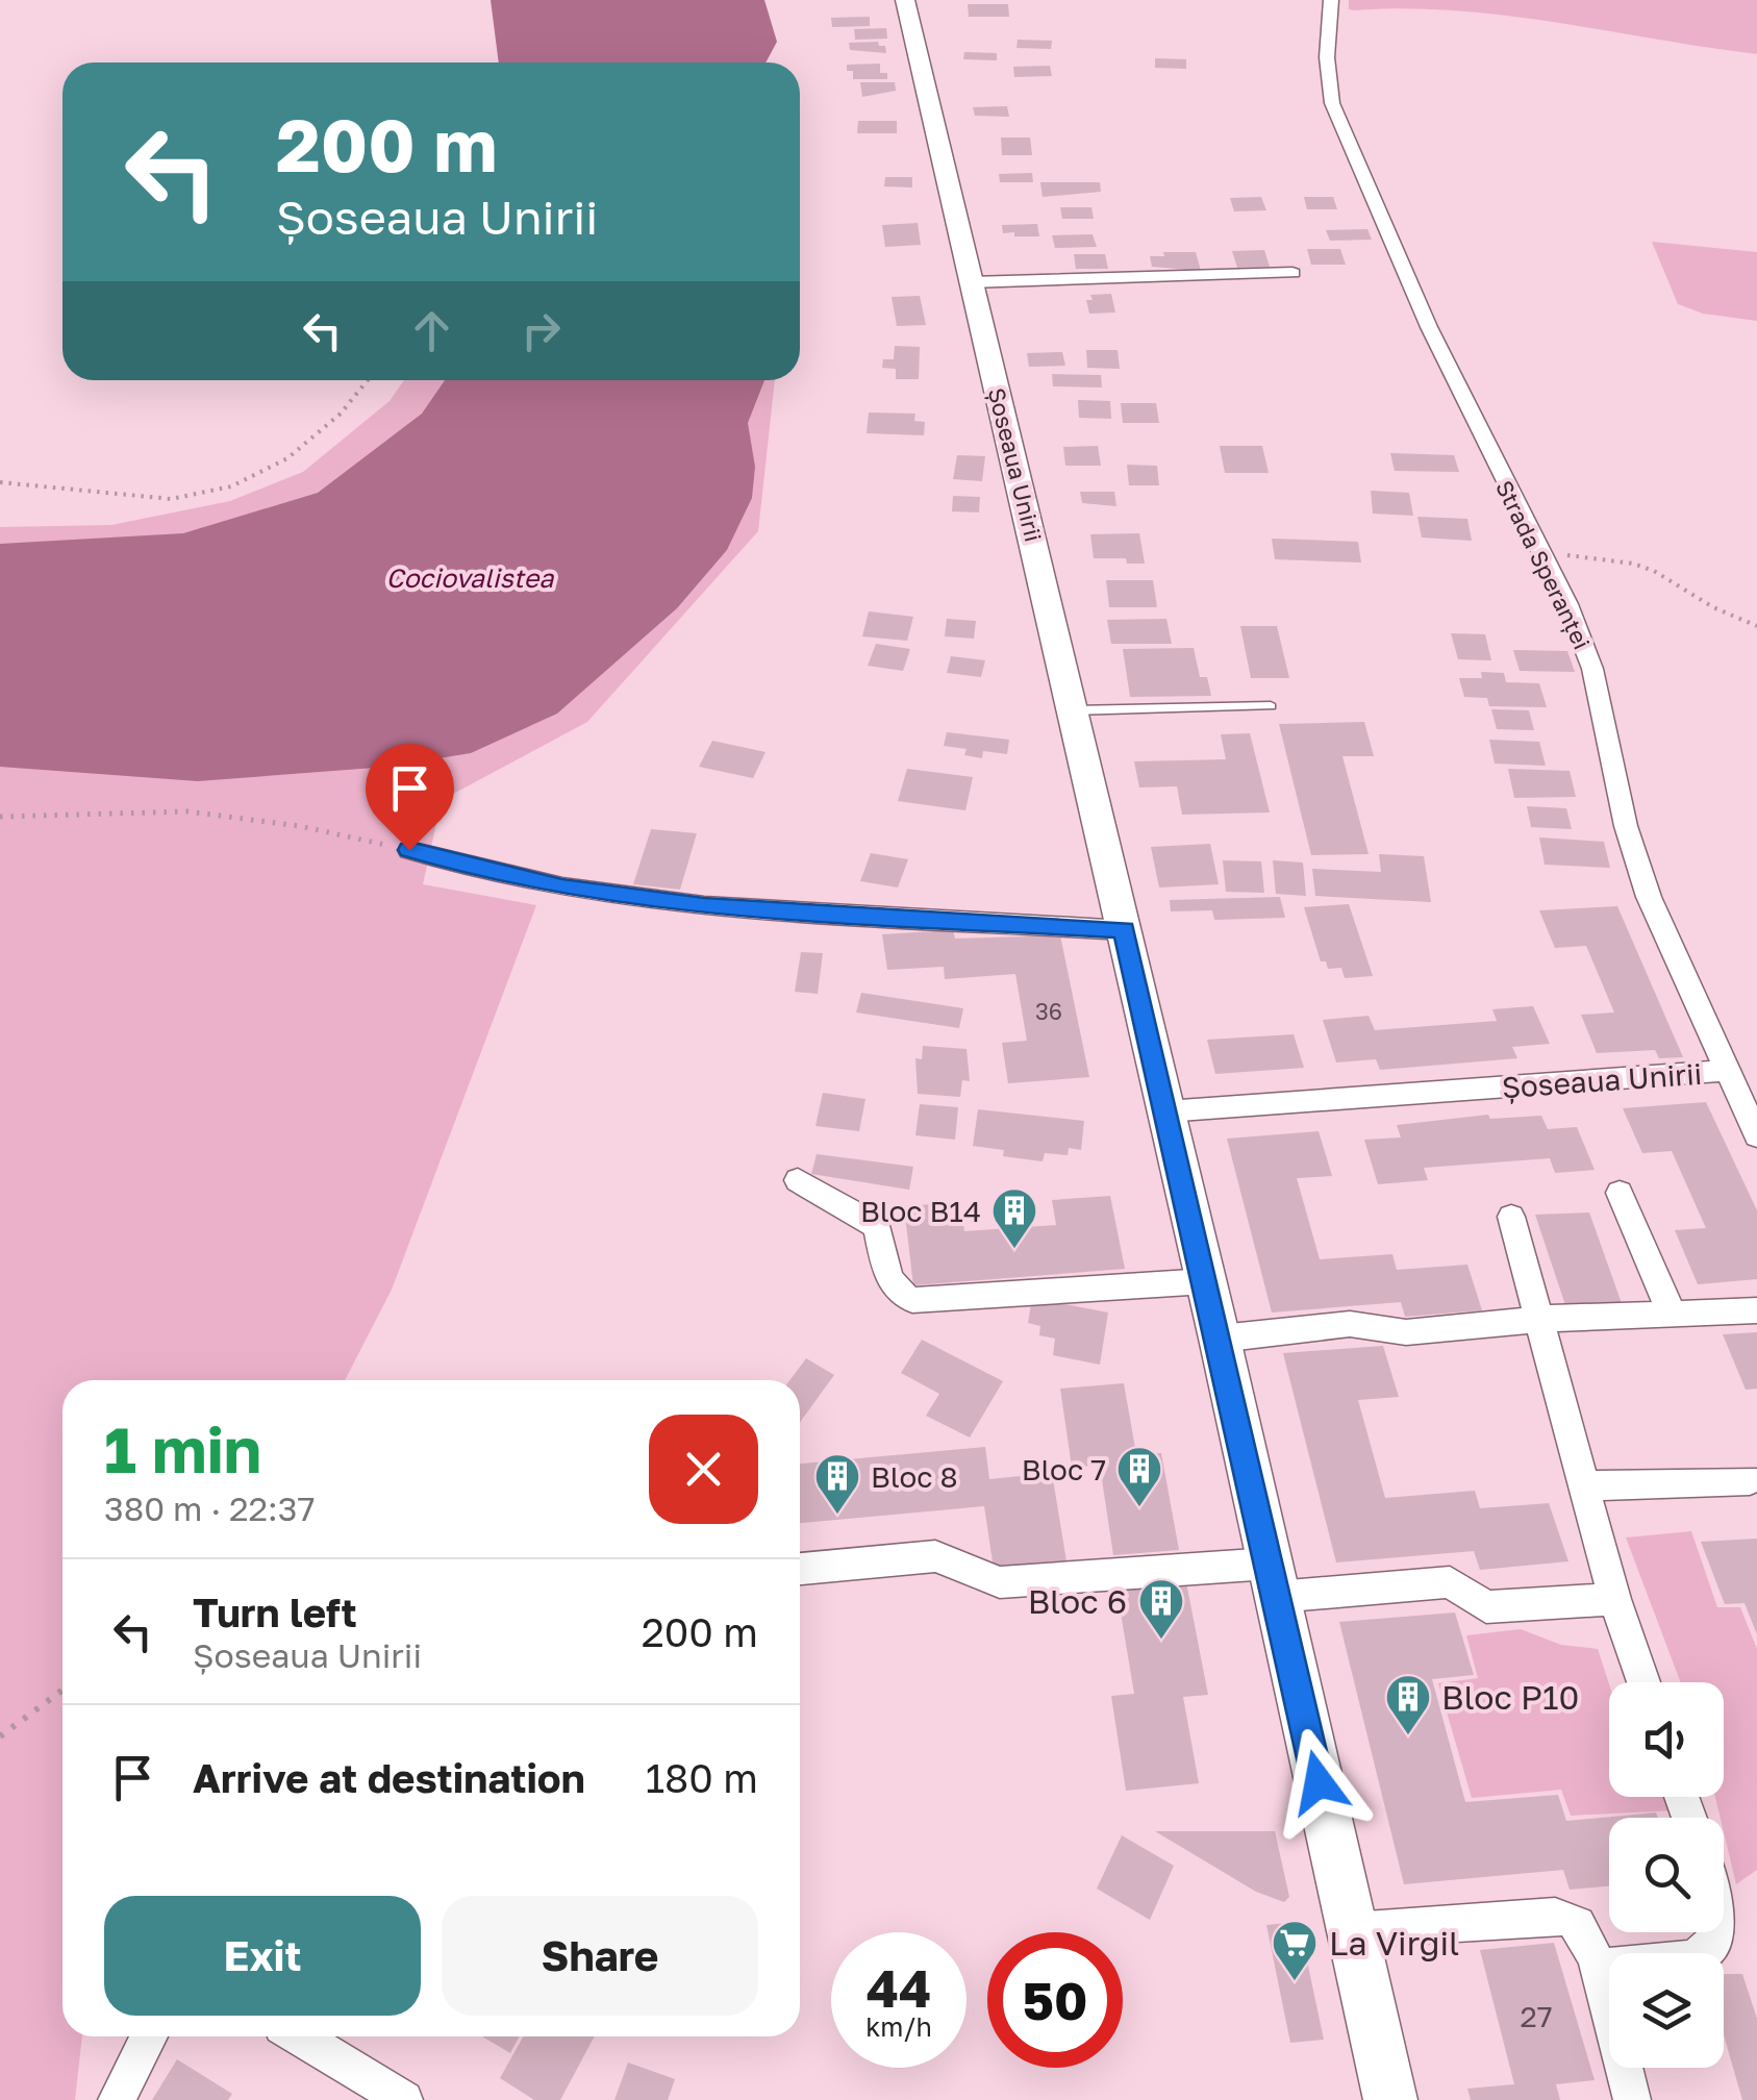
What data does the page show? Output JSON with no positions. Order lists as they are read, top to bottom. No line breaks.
{"streets":{"main road":["Șoseaua Unirii"],"street":["Strada Speranței"]},"crossings":[["Șoseaua Unirii","Strada Speranței"]],"water":["Cociovalistea"],"places":{"building":["Bloc B14","Bloc 7","Bloc 8","Bloc 6","Bloc P10"],"supermarket":["La Virgil"]},"house_numbers":["36","27"],"page":{"turn":["200 m","Șoseaua Unirii"],"heading":["1 min","380 m · 22:37"],"list":[{"name":"Turn left","note":"Șoseaua Unirii","value":"200 m"},{"name":"Arrive at destination","value":"180 m"}],"buttons":["Exit","Share"],"speed":"44 km/h","limit":"50"}}
